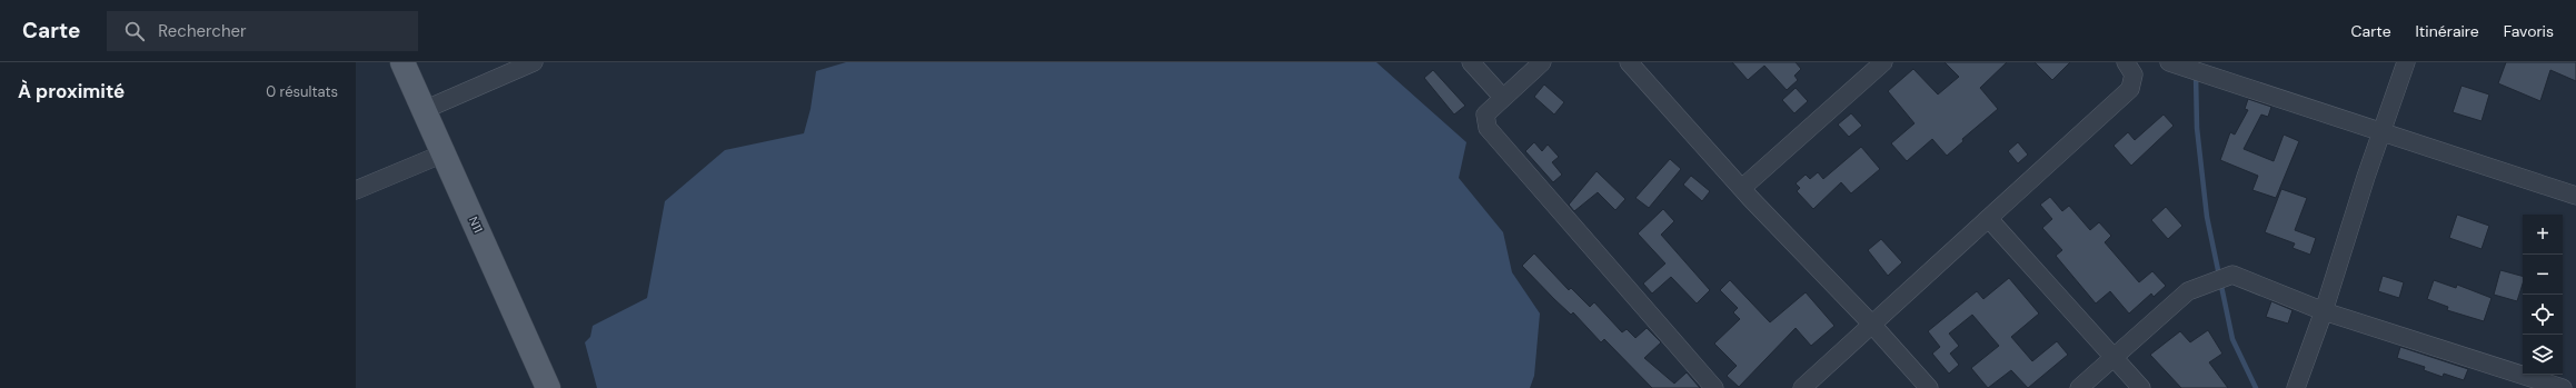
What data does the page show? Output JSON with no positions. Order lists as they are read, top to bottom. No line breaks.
{"streets":{"main road":["N11"]},"page":{"header":"Carte","search":"Rechercher","nav":["Carte","Itinéraire","Favoris"],"heading":["À proximité","0 résultats"],"map_buttons":["+","−"]}}
